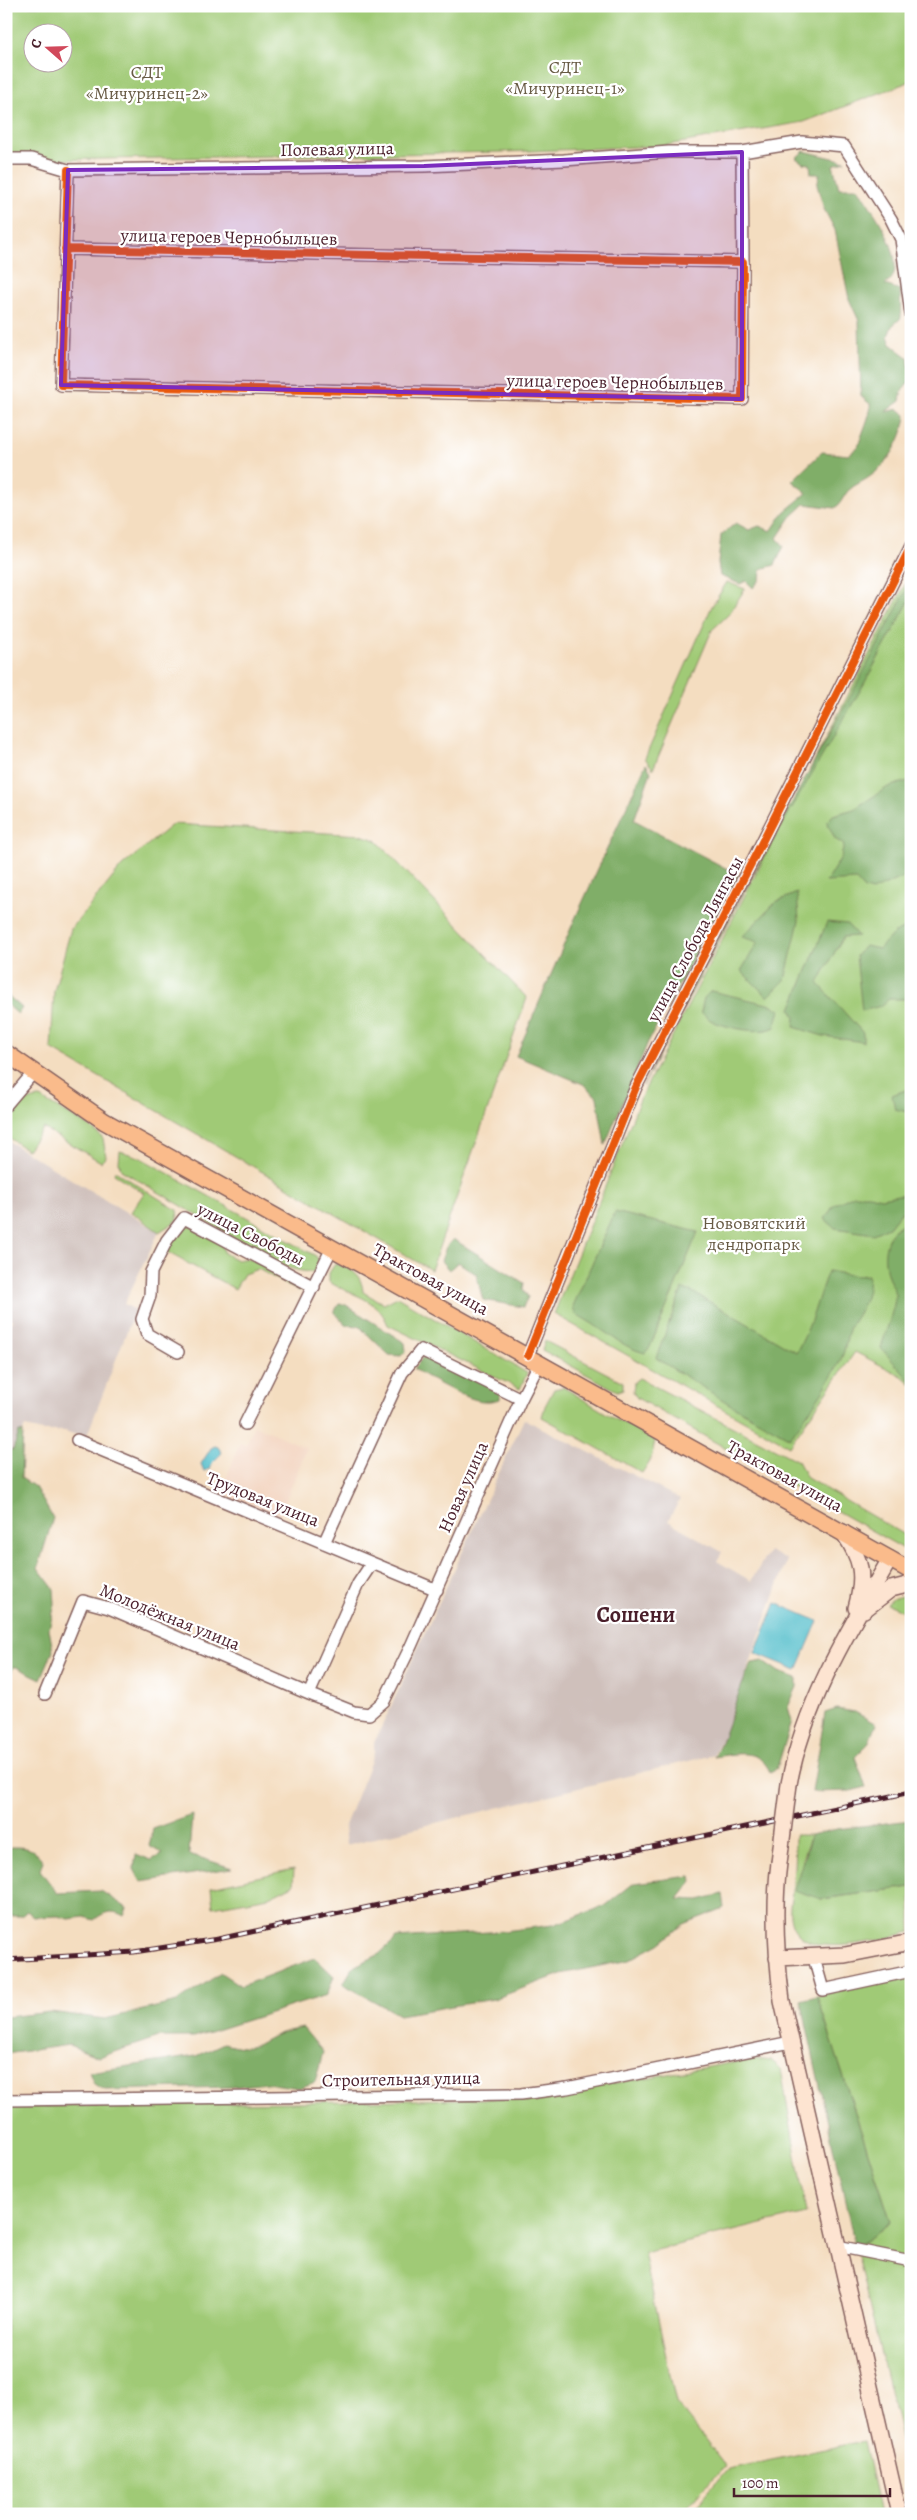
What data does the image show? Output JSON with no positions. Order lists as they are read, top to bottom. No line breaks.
{"streets":{"main road":["Трактовая улица"],"street":["Полевая улица","улица героев Чернобыльцев","улица Слобода Лянгасы","улица Свободы","Новая улица","Трудовая улица","Молодёжная улица","Строительная улица"]},"crossings":[["улица Слобода Лянгасы","Трактовая улица"],["улица Слобода Лянгасы","Новая улица"],["Новая улица","Трудовая улица"],["Новая улица","Молодёжная улица"],["Трудовая улица","Молодёжная улица"]],"districts":["Сошени"],"parks":["СДТ «Мичуринец-1»","СДТ «Мичуринец-2»","Нововятский дендропарк"],"scale_bar":"100 m","north":"left"}
